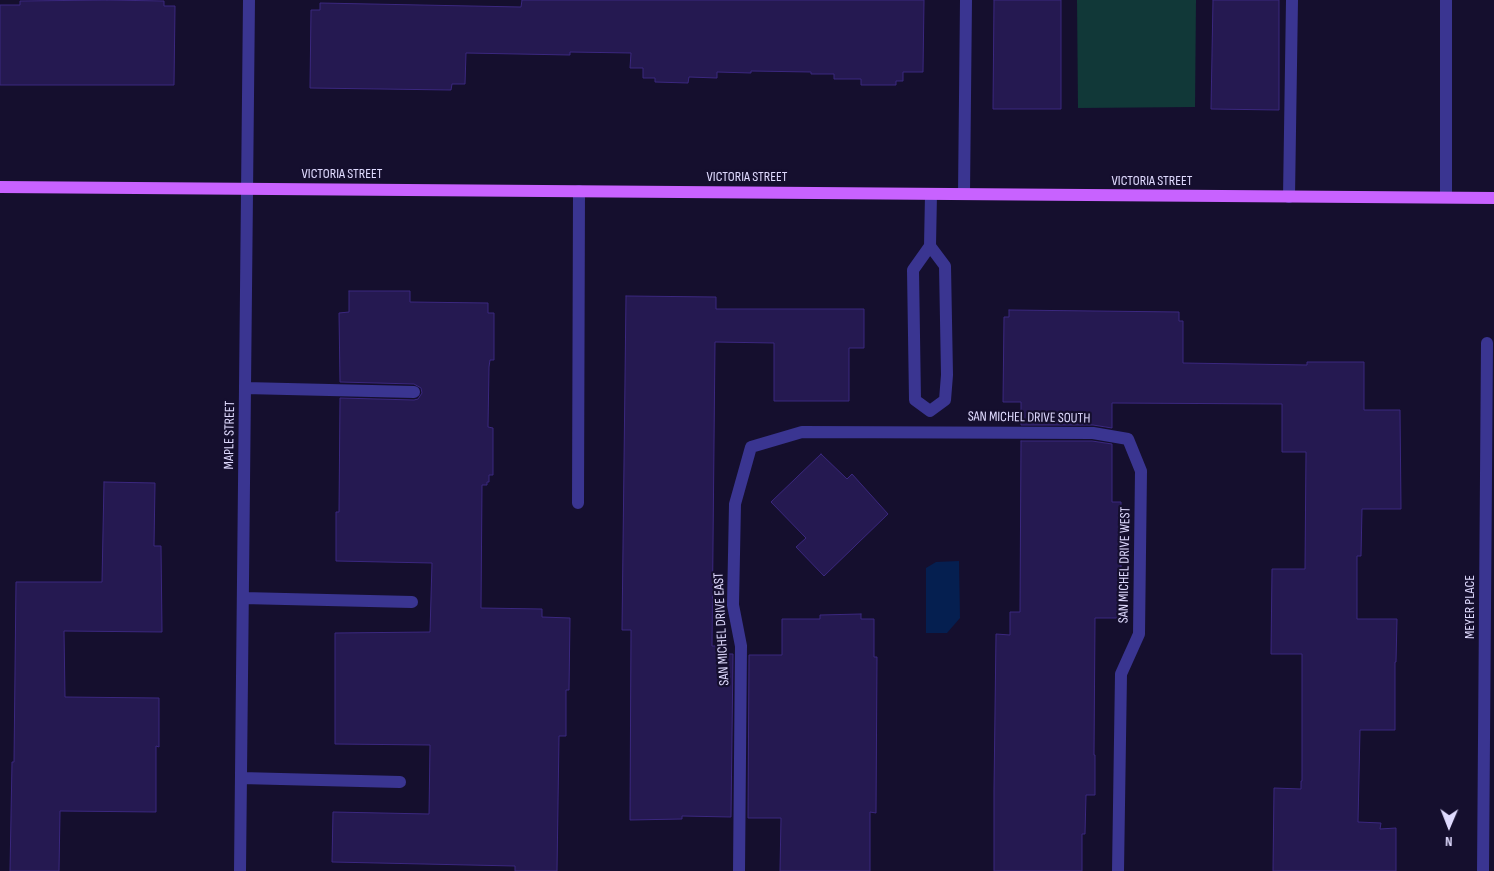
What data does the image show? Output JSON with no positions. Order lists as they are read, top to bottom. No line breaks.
{"streets":{"main road":["VICTORIA STREET"],"street":["SAN MICHEL DRIVE SOUTH","MAPLE STREET","SAN MICHEL DRIVE WEST","MEYER PLACE","SAN MICHEL DRIVE EAST"]},"crossings":[["VICTORIA STREET","MAPLE STREET"],["SAN MICHEL DRIVE SOUTH","SAN MICHEL DRIVE WEST"],["SAN MICHEL DRIVE SOUTH","SAN MICHEL DRIVE EAST"]],"north":"bottom"}
